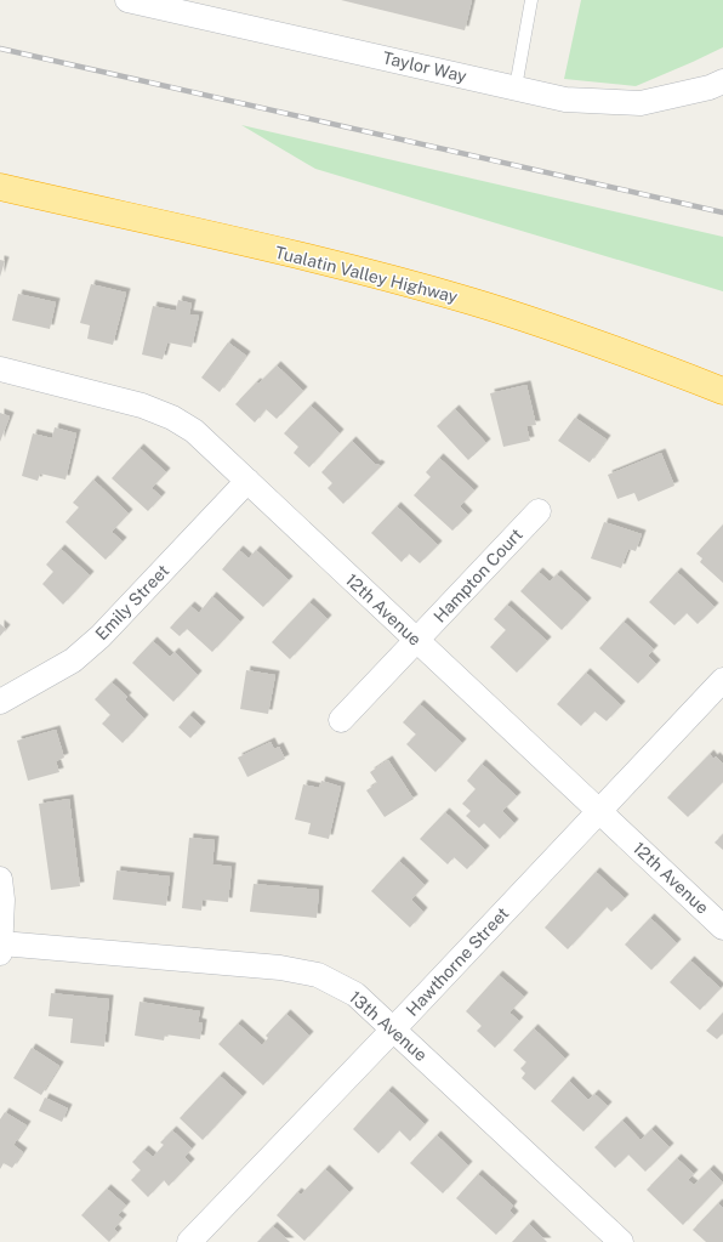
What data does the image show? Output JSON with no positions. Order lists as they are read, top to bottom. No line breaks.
{"streets":{"highway":["Tualatin Valley Highway"],"street":["Taylor Way","Hampton Court","Emily Street","12th Avenue","Hawthorne Street","13th Avenue"]},"crossings":[["Hampton Court","12th Avenue"],["Emily Street","12th Avenue"],["12th Avenue","Hawthorne Street"],["Hawthorne Street","13th Avenue"]]}
